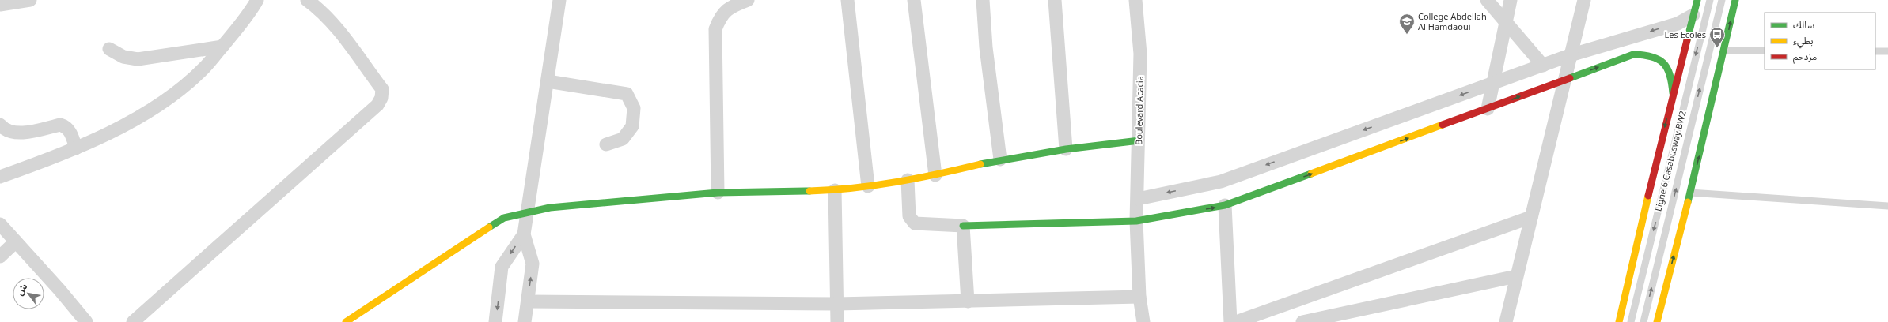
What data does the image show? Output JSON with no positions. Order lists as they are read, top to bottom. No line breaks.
{"streets":{"street":["Boulevard Acacia"],"lane":["Ligne 6 Casabusway BW2"]},"places":{"school or university":["College Abdellah Al Hamdaoui"],"bus stop":["Les Ecoles"]},"legend":["سالك","بطيء","مزدحم"],"north":"top left"}
